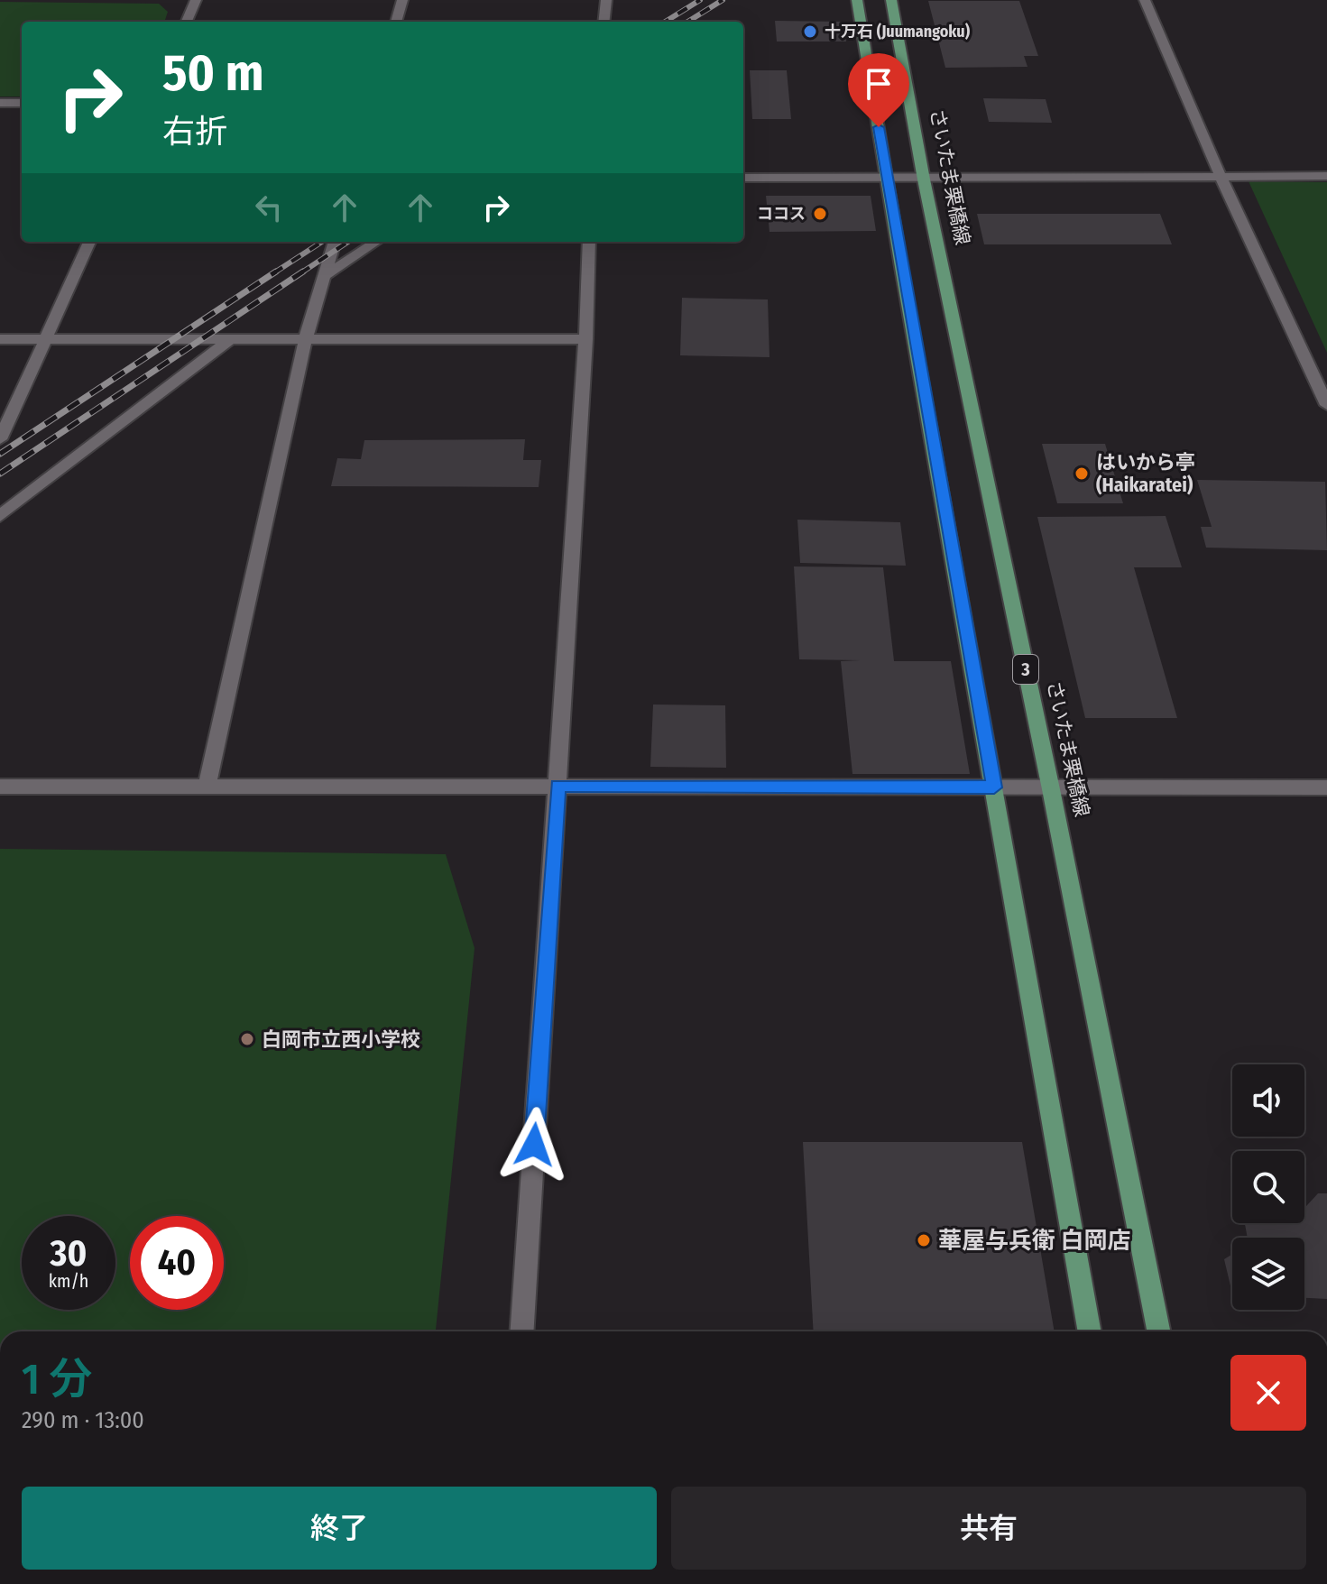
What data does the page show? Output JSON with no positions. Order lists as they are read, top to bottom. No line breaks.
{"streets":{"main road":["さいたま栗橋線","3"]},"places":["十万石 (Juumangoku)","ココス","はいから亭 (Haikaratei)","白岡市立西小学校","華屋与兵衛 白岡店"],"page":{"turn":["50 m","右折"],"speed":"30 km/h","limit":"40","heading":["1 分","290 m · 13:00"],"buttons":["終了","共有"]}}
